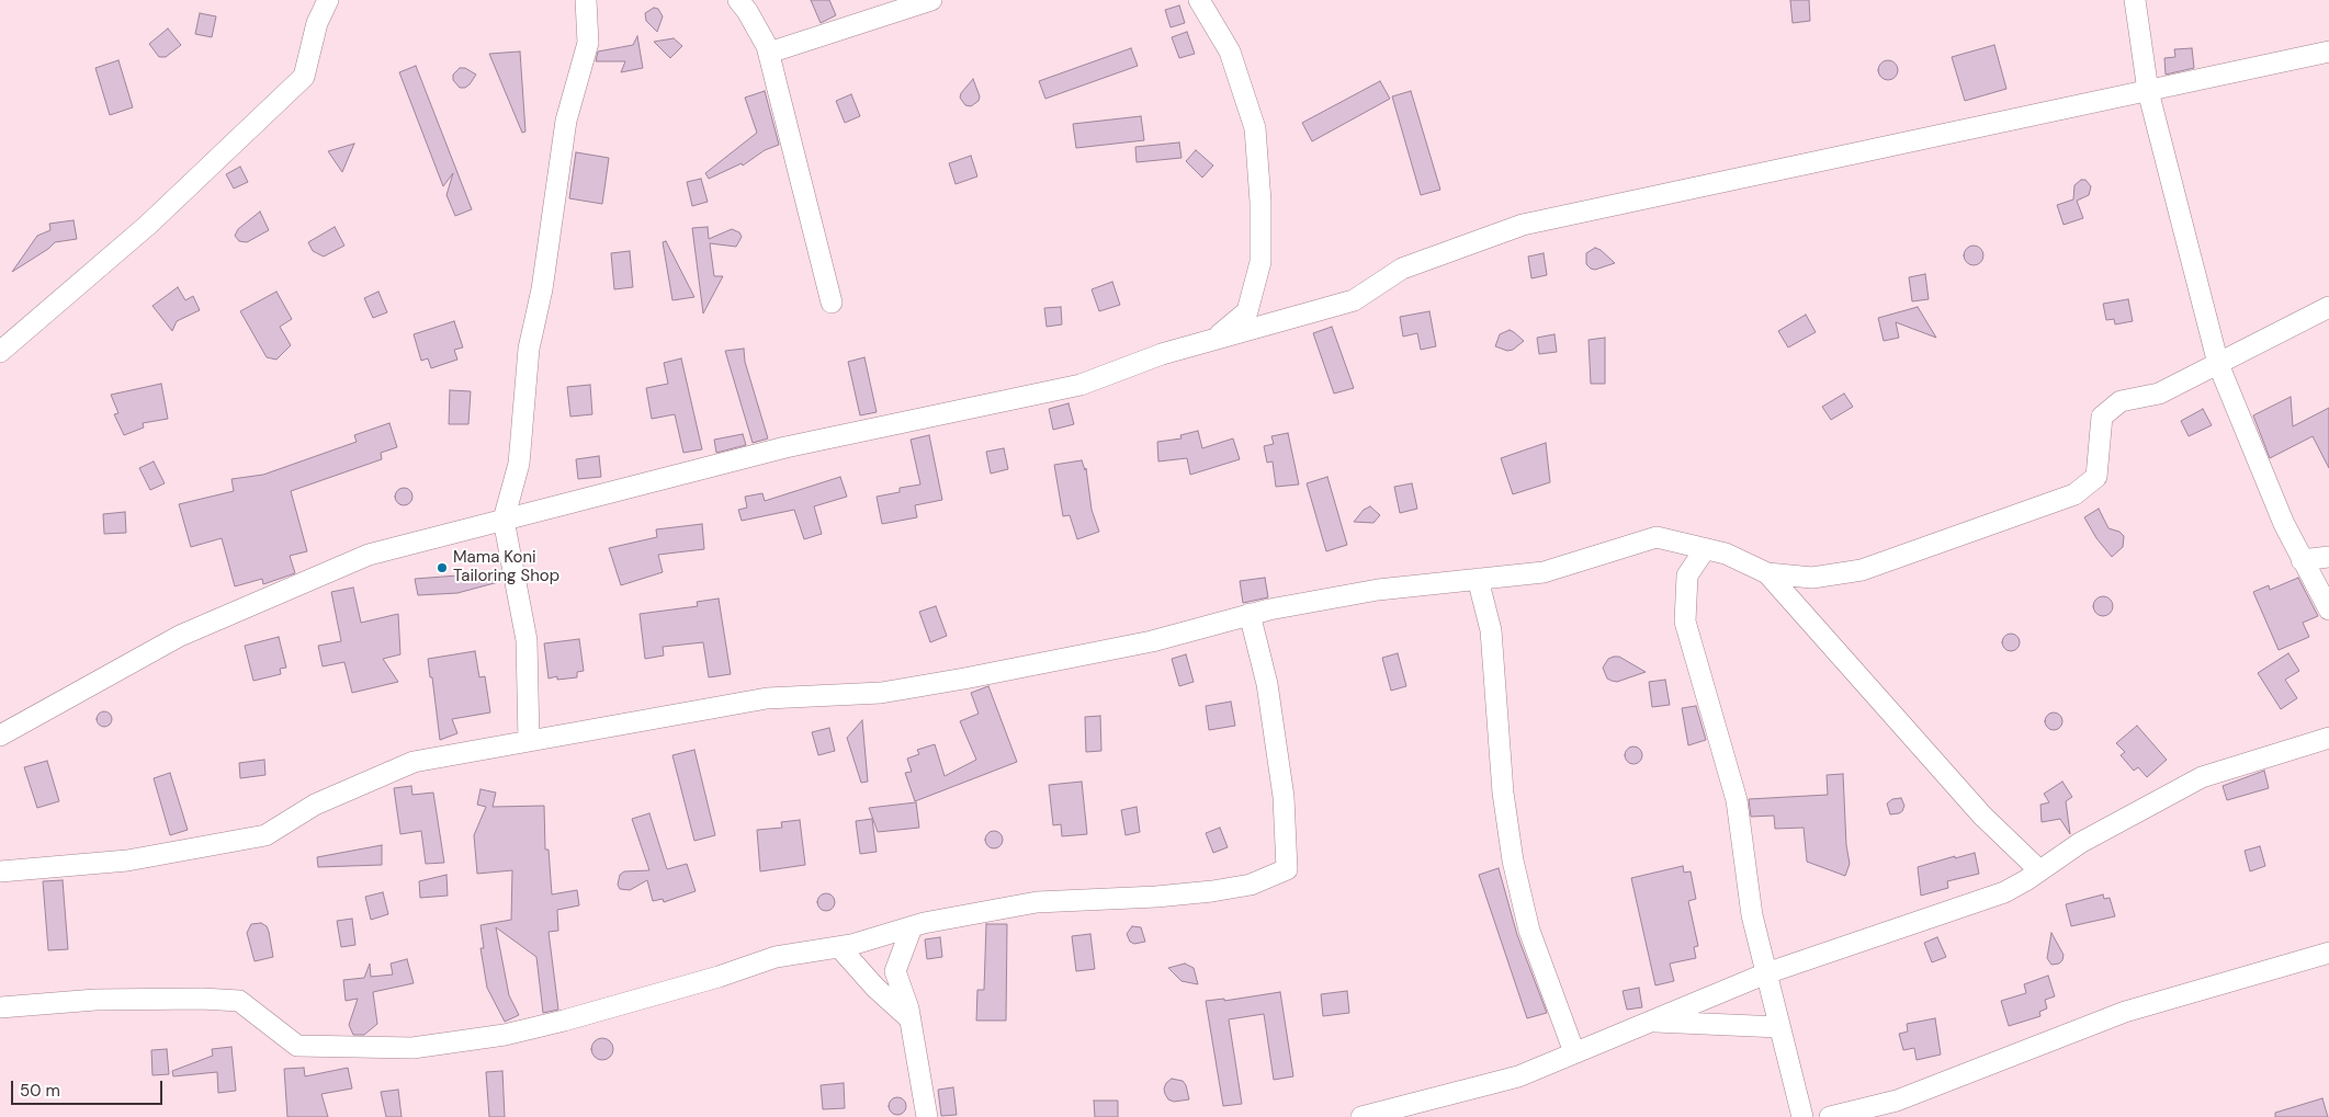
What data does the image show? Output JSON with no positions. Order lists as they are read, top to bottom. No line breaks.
{"places":["Mama Koni Tailoring Shop"],"scale_bar":"50 m"}
